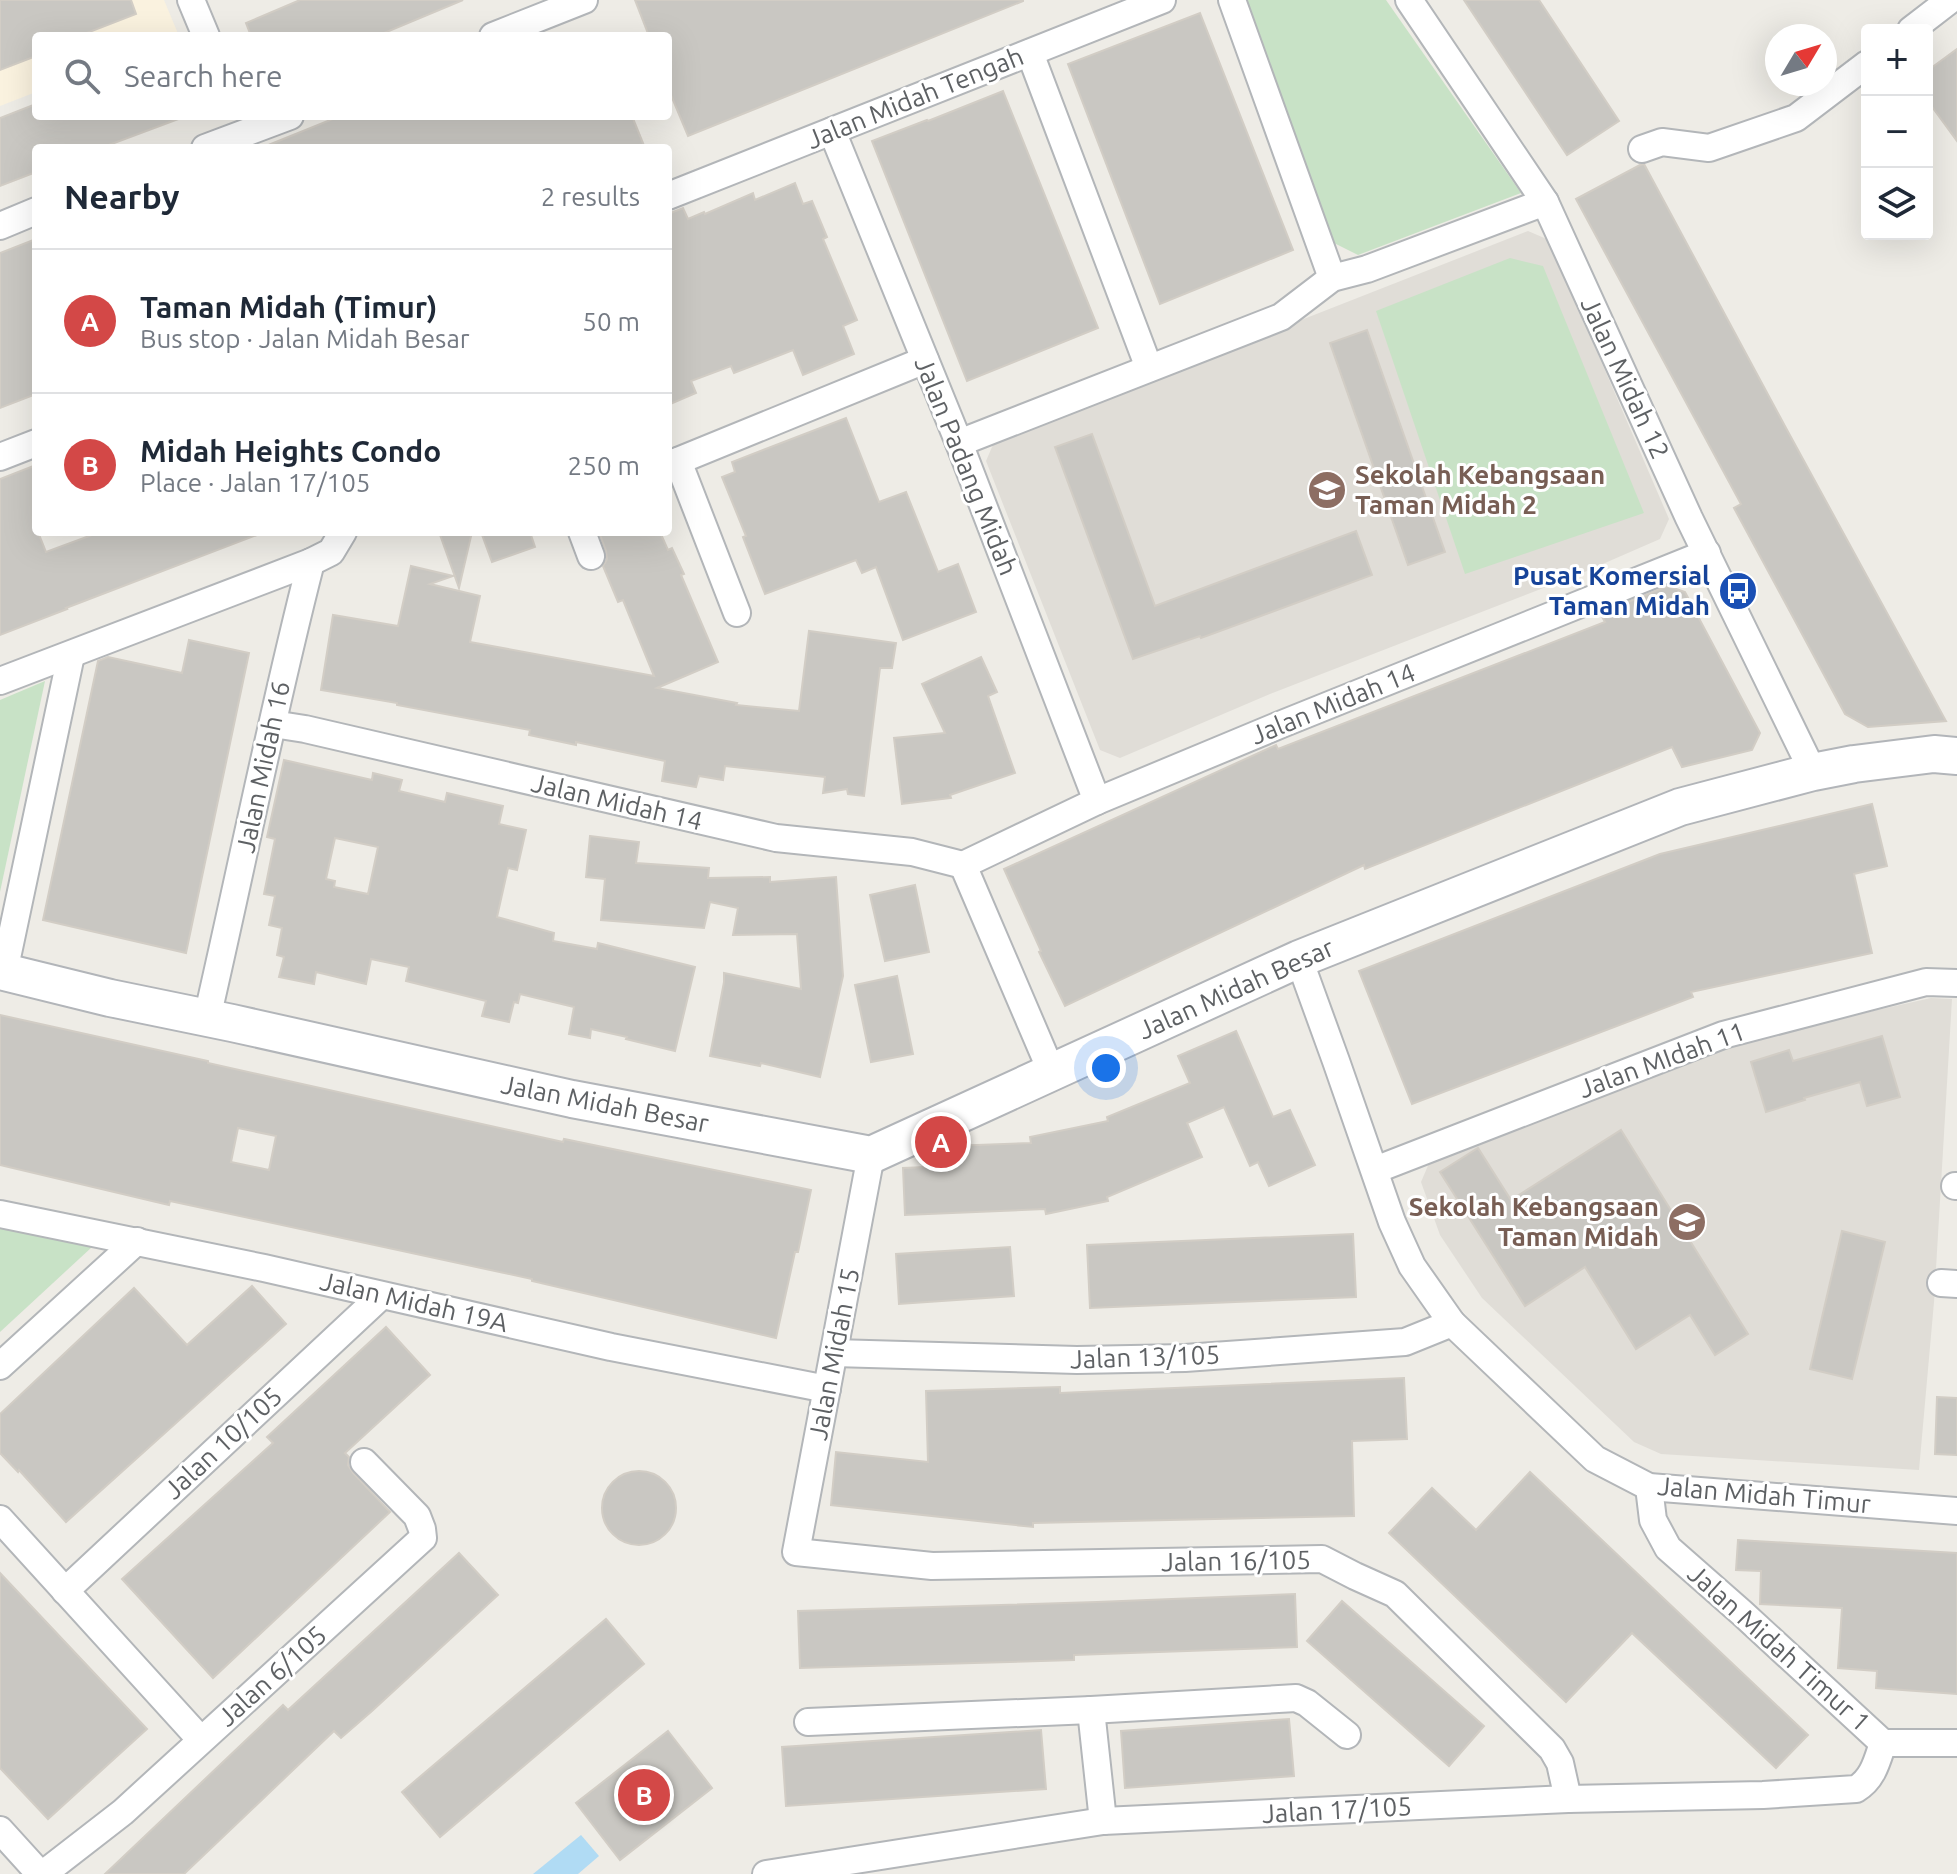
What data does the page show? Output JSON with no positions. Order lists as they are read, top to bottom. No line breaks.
{"streets":{"street":["Jalan Midah Tengah","Jalan Midah 12","Jalan Padang Midah","Jalan Midah 14","Jalan Midah 16","Jalan Midah Besar","Jalan MIdah 11","Jalan Midah 19A","Jalan Midah 15","Jalan 13/105","Jalan 10/105","Jalan Midah Timur","Jalan 16/105","Jalan Midah Timur 1","Jalan 6/105","Jalan 17/105"]},"crossings":[["Jalan Midah Tengah","Jalan Padang Midah"],["Jalan Midah 12","Jalan Midah 14"],["Jalan Midah 12","Jalan Midah Besar"],["Jalan Padang Midah","Jalan Midah 14"],["Jalan Midah 14","Jalan Midah 16"],["Jalan Midah 16","Jalan Midah Besar"],["Jalan Midah Besar","Jalan Midah 15"],["Jalan Midah Besar","Jalan Midah Timur"],["Jalan MIdah 11","Jalan Midah Timur"],["Jalan Midah 19A","Jalan Midah 15"],["Jalan Midah 19A","Jalan 10/105"],["Jalan Midah 15","Jalan 13/105"],["Jalan Midah 15","Jalan 16/105"],["Jalan 13/105","Jalan Midah Timur"],["Jalan Midah Timur","Jalan Midah Timur 1"],["Jalan 16/105","Jalan 17/105"],["Jalan Midah Timur 1","Jalan 17/105"]],"places":{"school or university":["Sekolah Kebangsaan Taman Midah 2","Sekolah Kebangsaan Taman Midah"],"bus stop":["Pusat Komersial Taman Midah"]},"north":"top right","page":{"map_buttons":["+","−"],"search":"Search here","heading":["Nearby","2 results"],"list":[{"mark":"A","name":"Taman Midah (Timur)","note":"Bus stop · Jalan Midah Besar","value":"50 m"},{"mark":"B","name":"Midah Heights Condo","note":"Place · Jalan 17/105","value":"250 m"}],"pins":["A","B"]}}
